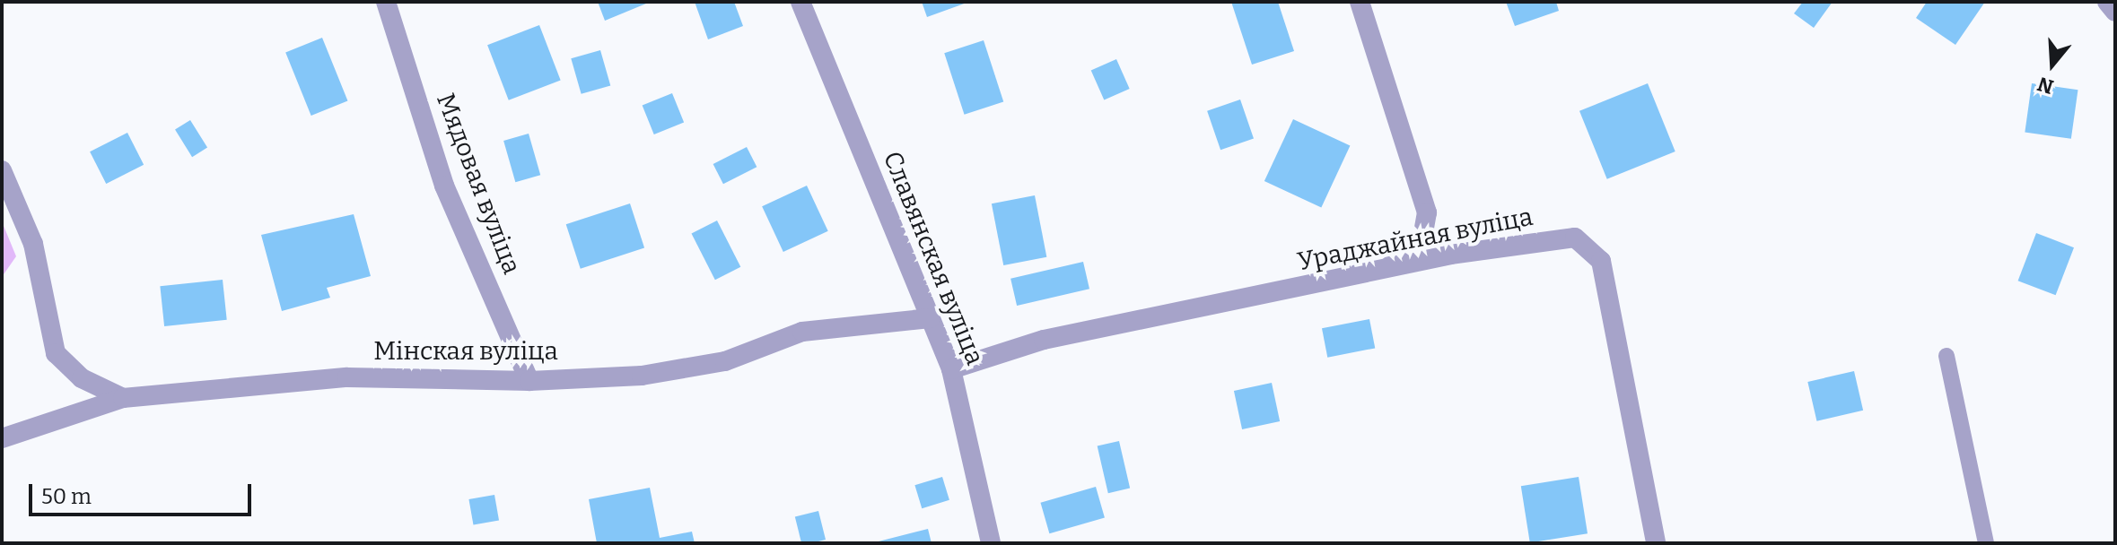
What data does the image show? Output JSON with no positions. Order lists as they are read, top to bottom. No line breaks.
{"streets":{"street":["Мядовая вуліца","Ураджайная вуліца","Славянская вуліца","Мінская вуліца"]},"crossings":[["Мядовая вуліца","Мінская вуліца"],["Ураджайная вуліца","Славянская вуліца"],["Славянская вуліца","Мінская вуліца"]],"scale_bar":"50 m","north":"bottom"}
